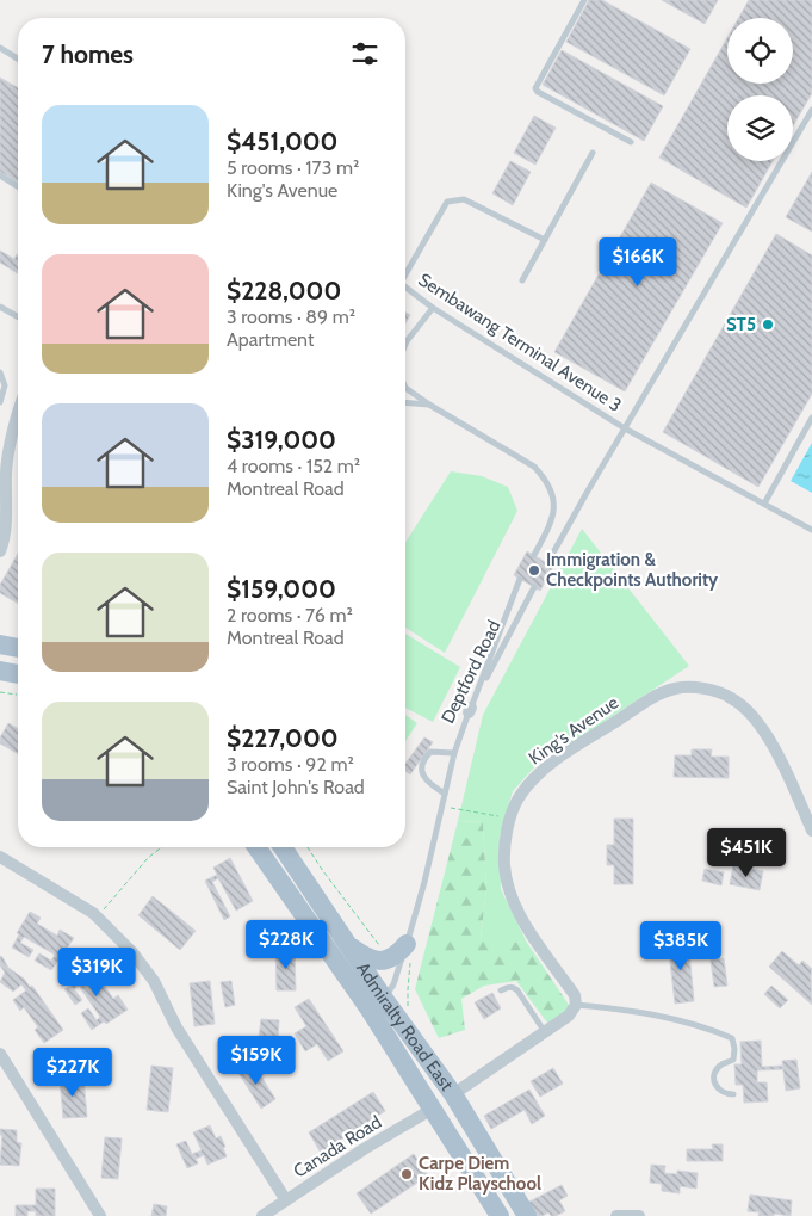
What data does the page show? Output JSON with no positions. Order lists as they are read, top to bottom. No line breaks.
{"streets":{"main road":["Admiralty Road East"],"street":["King's Avenue","Canada Road"],"lane":["Sembawang Terminal Avenue 3","Deptford Road"]},"crossings":[["Deptford Road","Admiralty Road East"],["Admiralty Road East","Canada Road"]],"places":["ST5","Immigration & Checkpoints Authority","Carpe Diem Kidz Playschool"],"page":{"heading":"7 homes","list":[{"name":"$451,000","note":"5 rooms · 173 m² · King's Avenue"},{"name":"$228,000","note":"3 rooms · 89 m² · Apartment"},{"name":"$319,000","note":"4 rooms · 152 m² · Montreal Road"},{"name":"$159,000","note":"2 rooms · 76 m² · Montreal Road"},{"name":"$227,000","note":"3 rooms · 92 m² · Saint John's Road"}],"price":["$166K","$451K","$228K","$385K","$319K","$159K","$227K"]}}
